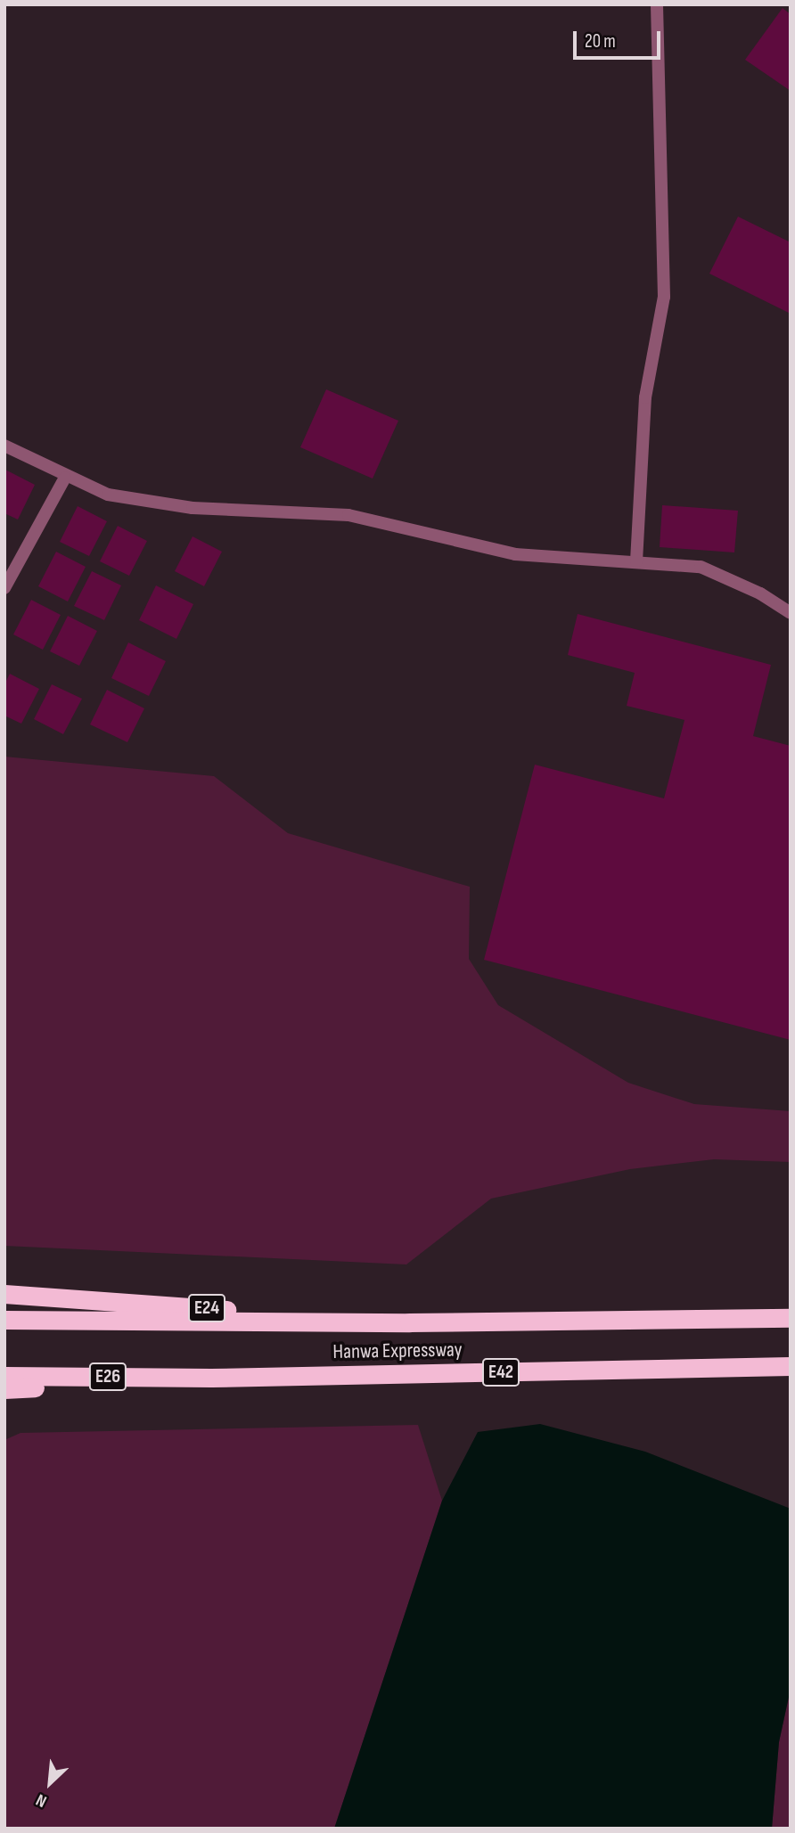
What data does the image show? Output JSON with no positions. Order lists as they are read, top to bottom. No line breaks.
{"streets":{"highway":["E24","Hanwa Expressway","E42","E26"]},"crossings":[["E24","Hanwa Expressway"]],"scale_bar":"20 m","north":"bottom left"}
